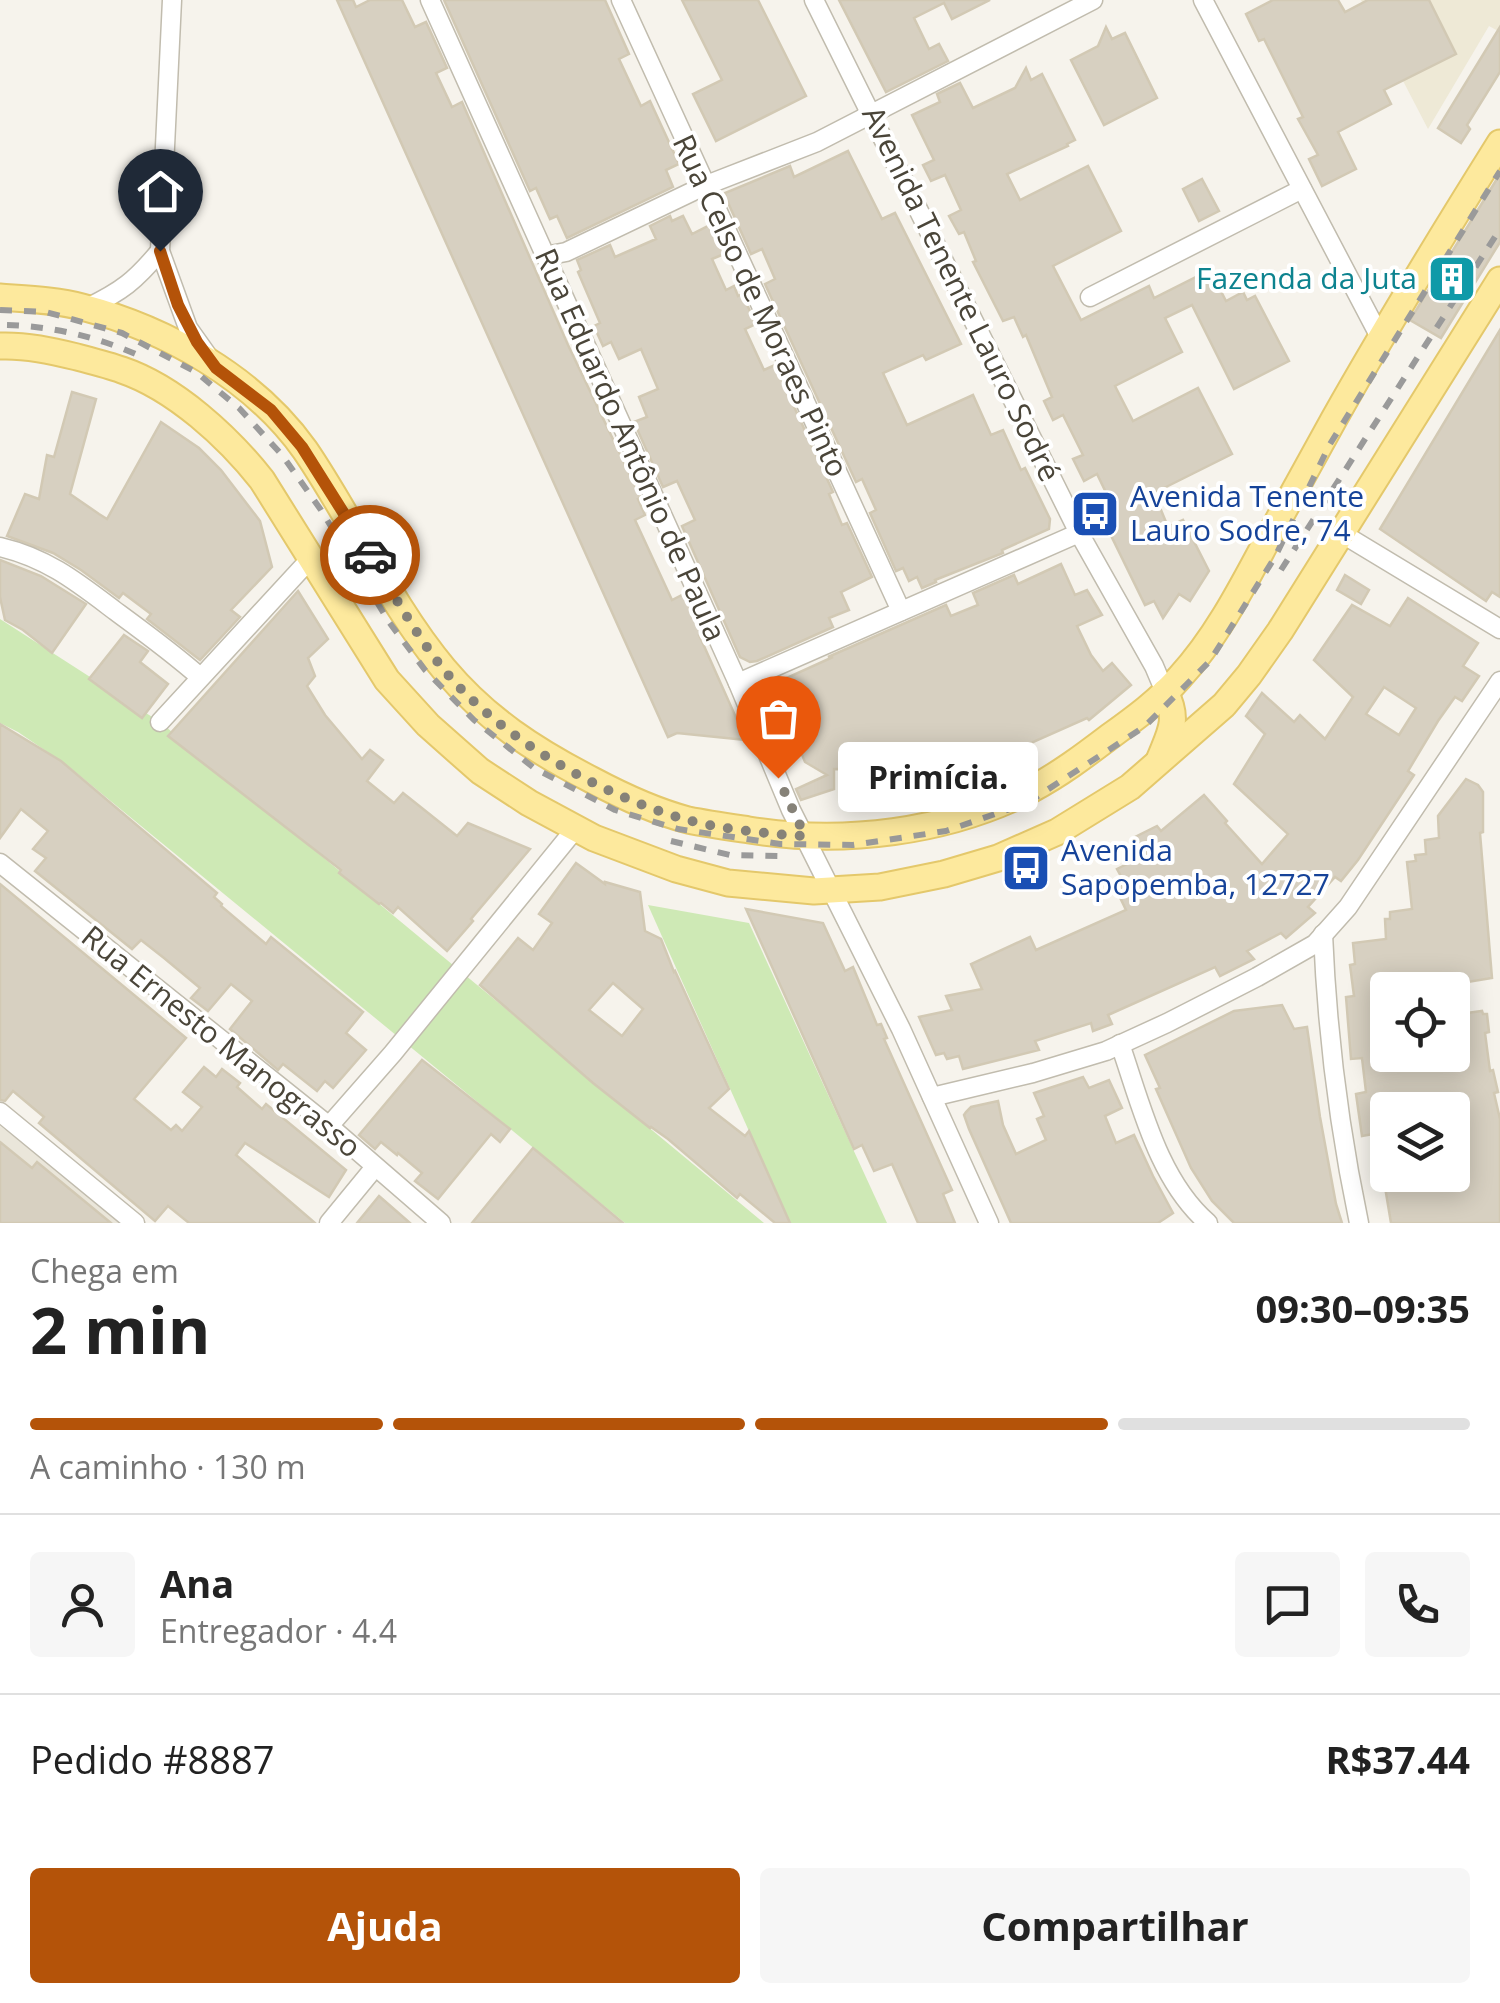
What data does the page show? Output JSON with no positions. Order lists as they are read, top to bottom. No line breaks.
{"streets":{"street":["Avenida Tenente Lauro Sodré","Rua Celso de Moraes Pinto","Rua Eduardo Antônio de Paula","Rua Ernesto Manograsso"]},"places":{"building":["Fazenda da Juta"],"bus stop":["Avenida Tenente Lauro Sodre, 74","Avenida Sapopemba, 12727"],"other":["Primícia."]},"page":{"bubble":"Primícia.","heading":["2 min","Chega em","09:30–09:35"],"panel":["Ana","Entregador · 4.4","Pedido #8887","R$37.44"],"bar":"A caminho · 130 m","buttons":["Ajuda","Compartilhar"]}}
